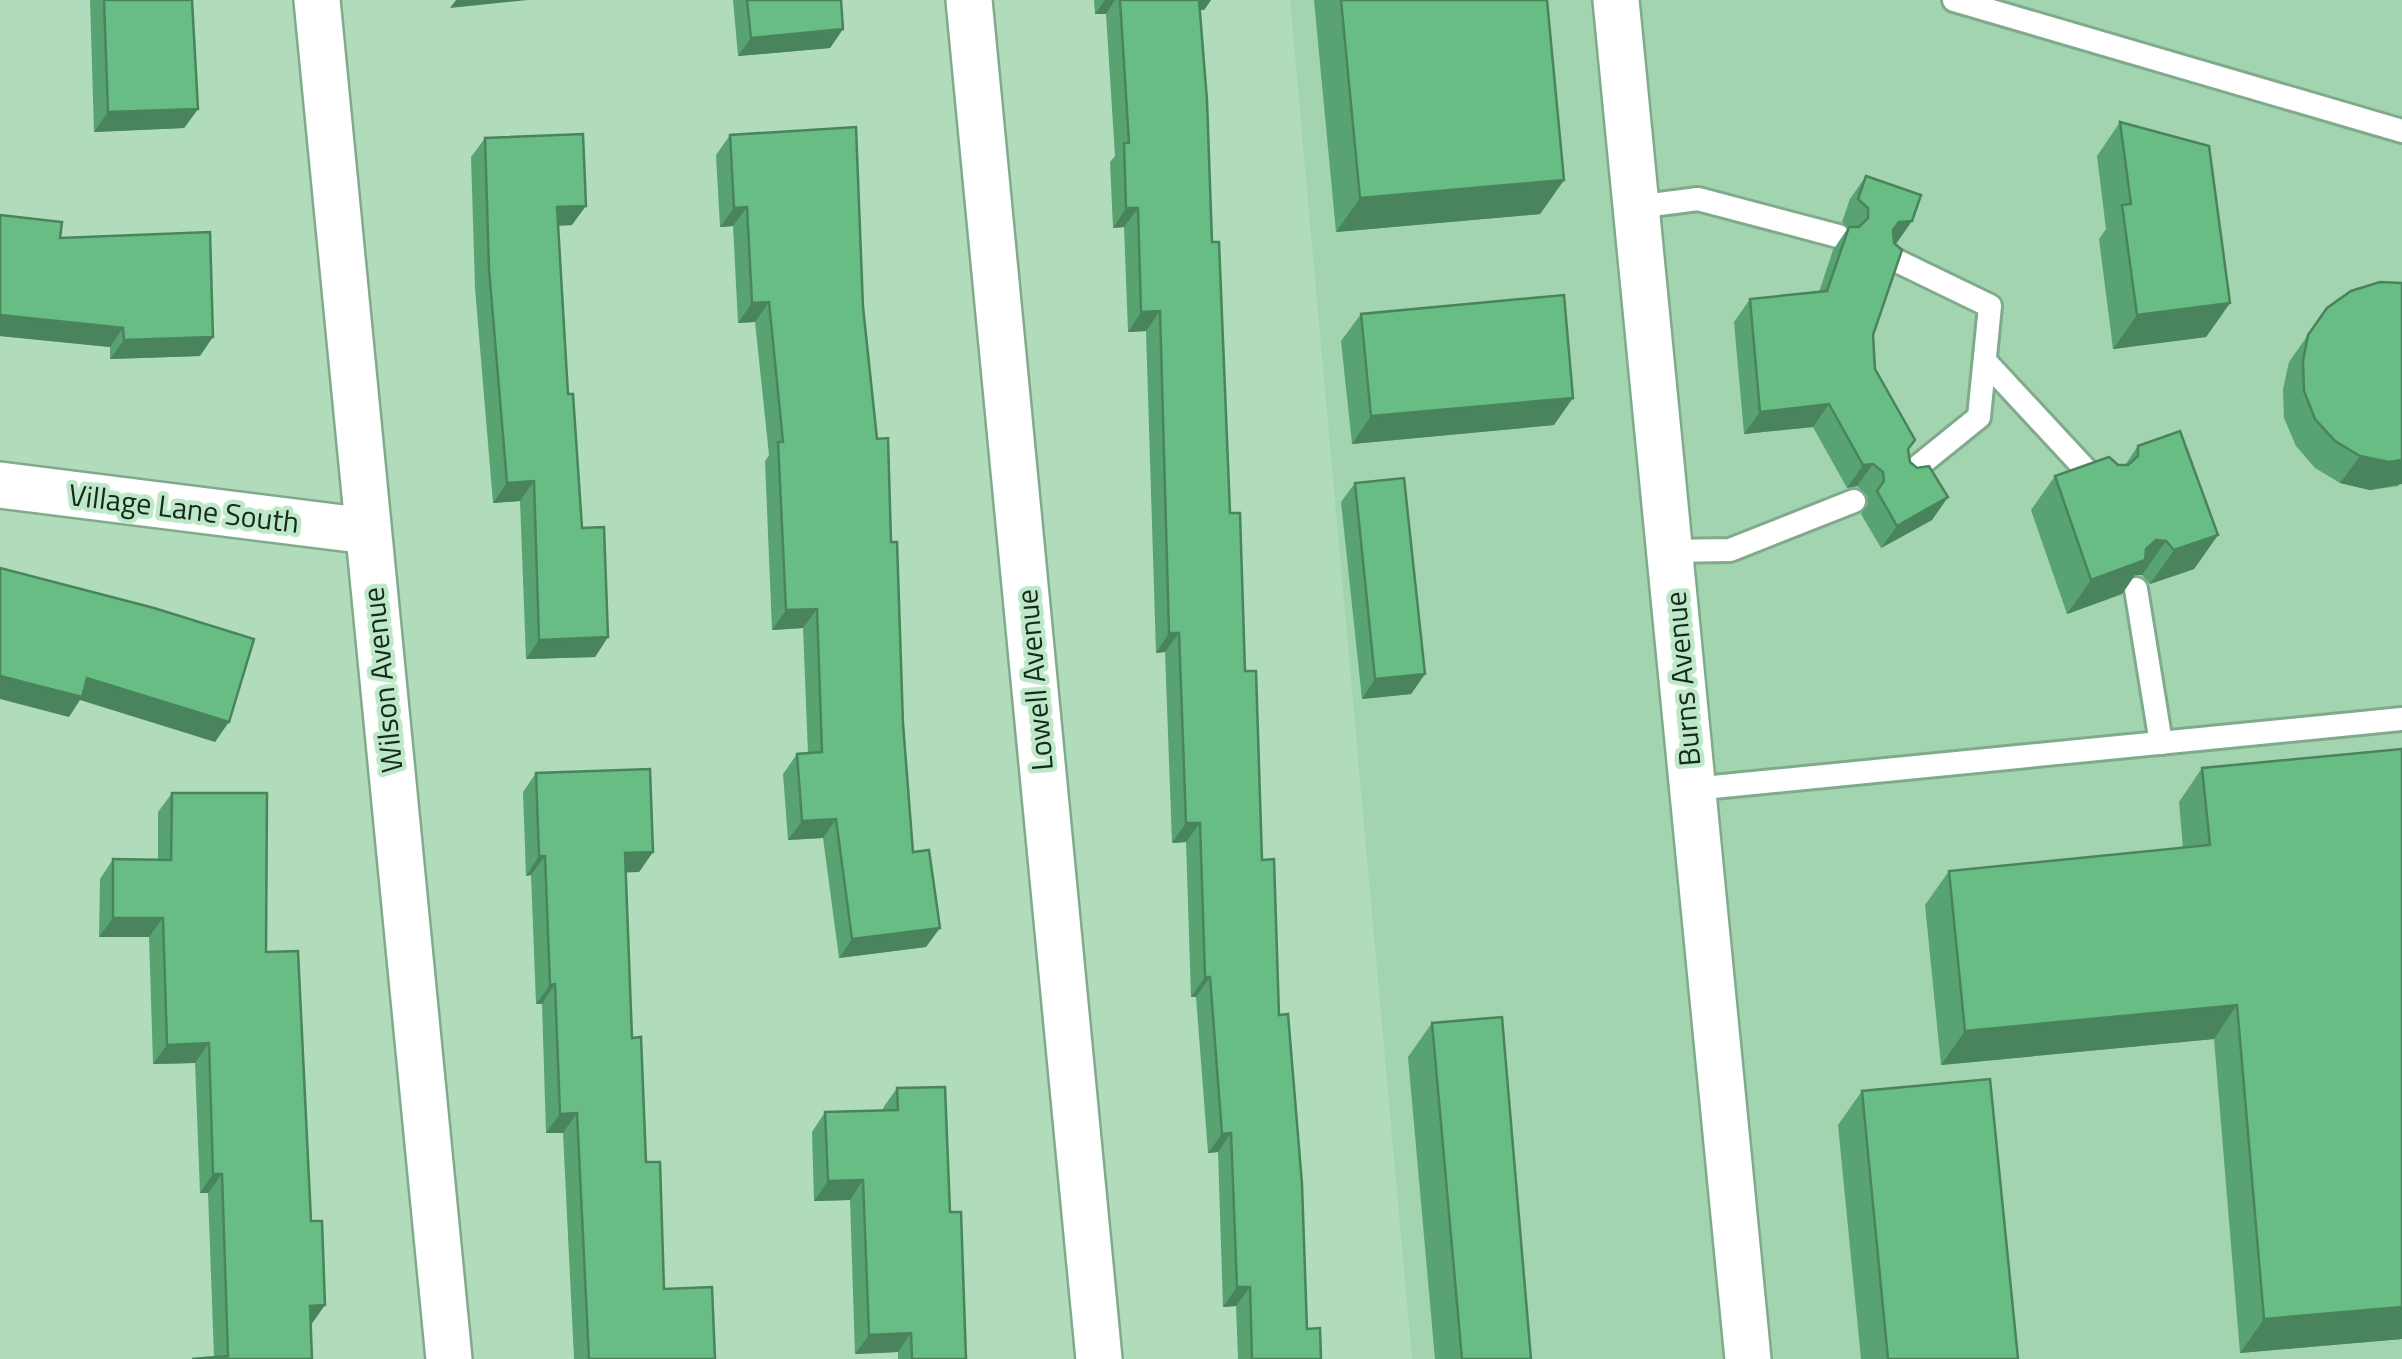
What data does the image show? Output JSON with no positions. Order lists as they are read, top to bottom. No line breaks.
{"streets":{"street":["Village Lane South","Burns Avenue","Wilson Avenue","Lowell Avenue"]},"crossings":[["Village Lane South","Wilson Avenue"]]}
